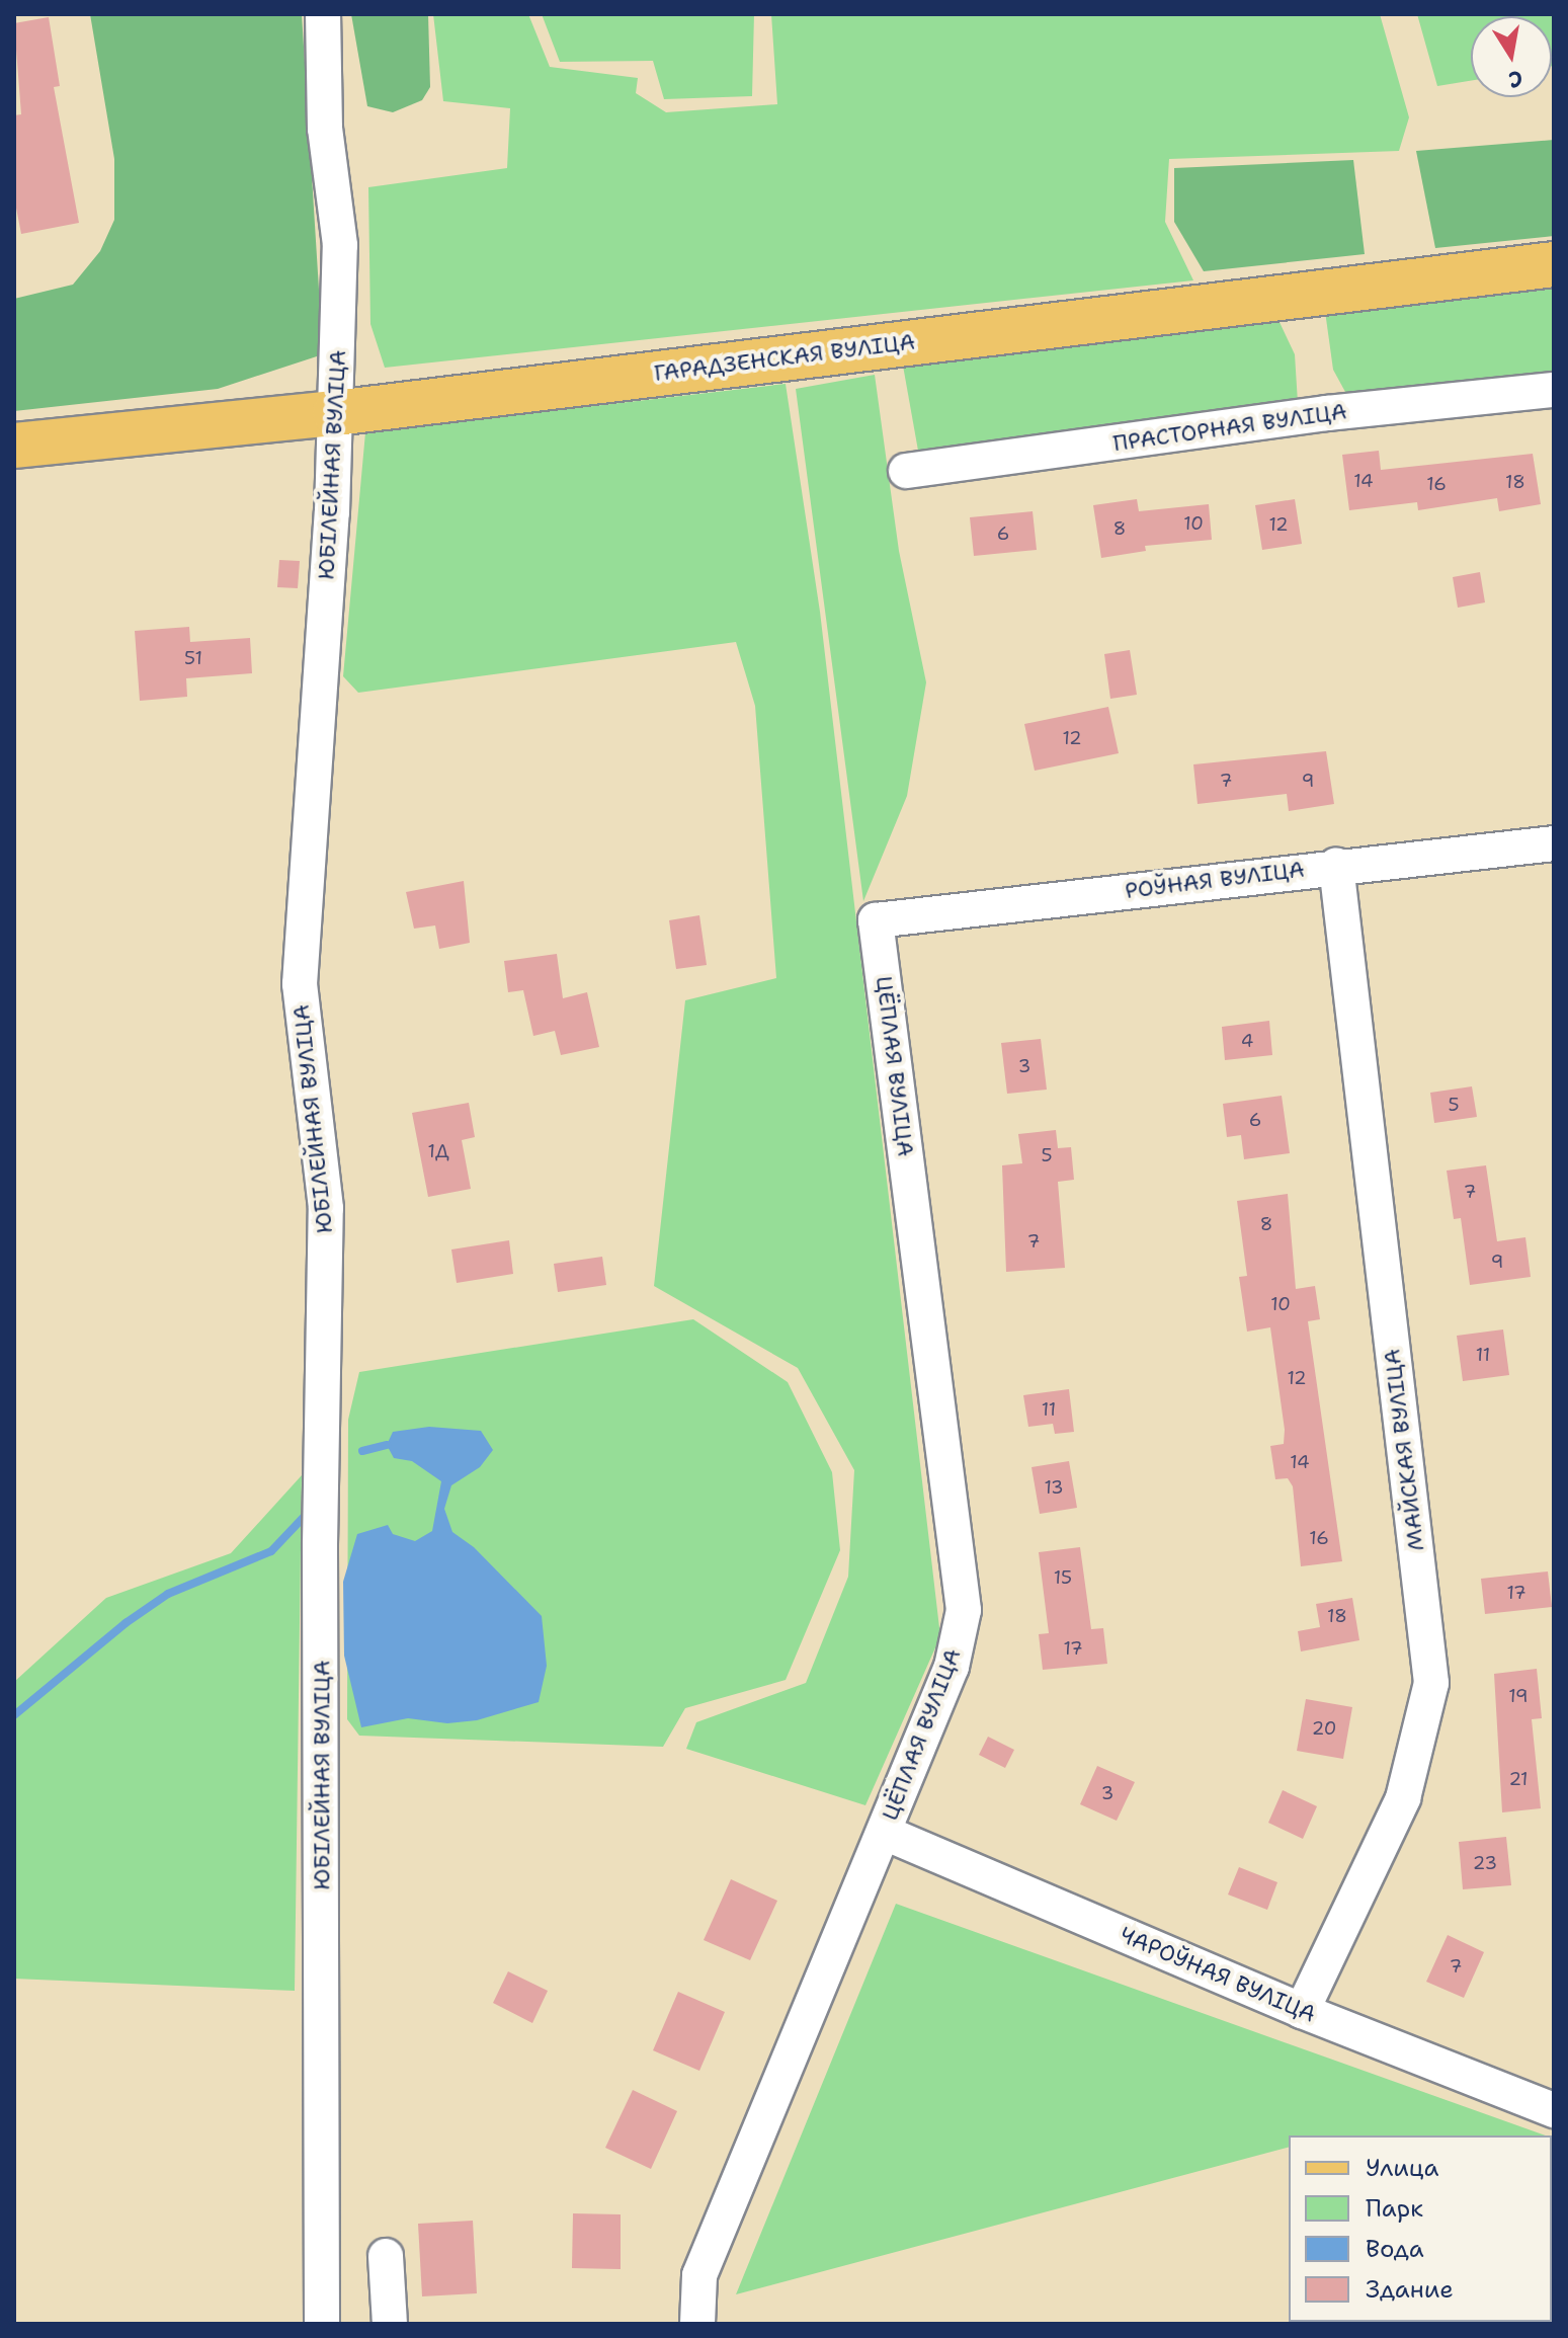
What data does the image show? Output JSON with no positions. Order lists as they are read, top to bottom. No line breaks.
{"streets":{"main road":["ГАРАДЗЕНСКАЯ ВУЛІЦА"],"street":["ПРАСТОРНАЯ ВУЛІЦА","ЮБІЛЕЙНАЯ ВУЛІЦА","РОЎНАЯ ВУЛІЦА","ЦЁПЛАЯ ВУЛІЦА","МАЙСКАЯ ВУЛІЦА","ЧАРОЎНАЯ ВУЛІЦА"]},"crossings":[["ГАРАДЗЕНСКАЯ ВУЛІЦА","ЮБІЛЕЙНАЯ ВУЛІЦА"],["РОЎНАЯ ВУЛІЦА","ЦЁПЛАЯ ВУЛІЦА"],["РОЎНАЯ ВУЛІЦА","МАЙСКАЯ ВУЛІЦА"],["ЦЁПЛАЯ ВУЛІЦА","ЧАРОЎНАЯ ВУЛІЦА"],["МАЙСКАЯ ВУЛІЦА","ЧАРОЎНАЯ ВУЛІЦА"]],"house_numbers":["14","18","16","10","12","8","6","51","12","7","9","4","3","5","6","1Д","5","7","8","7","9","10","11","12","11","14","13","16","15","17","18","17","19","20","21","3","23","7"],"legend":["Улица","Парк","Вода","Здание"],"north":"bottom"}
